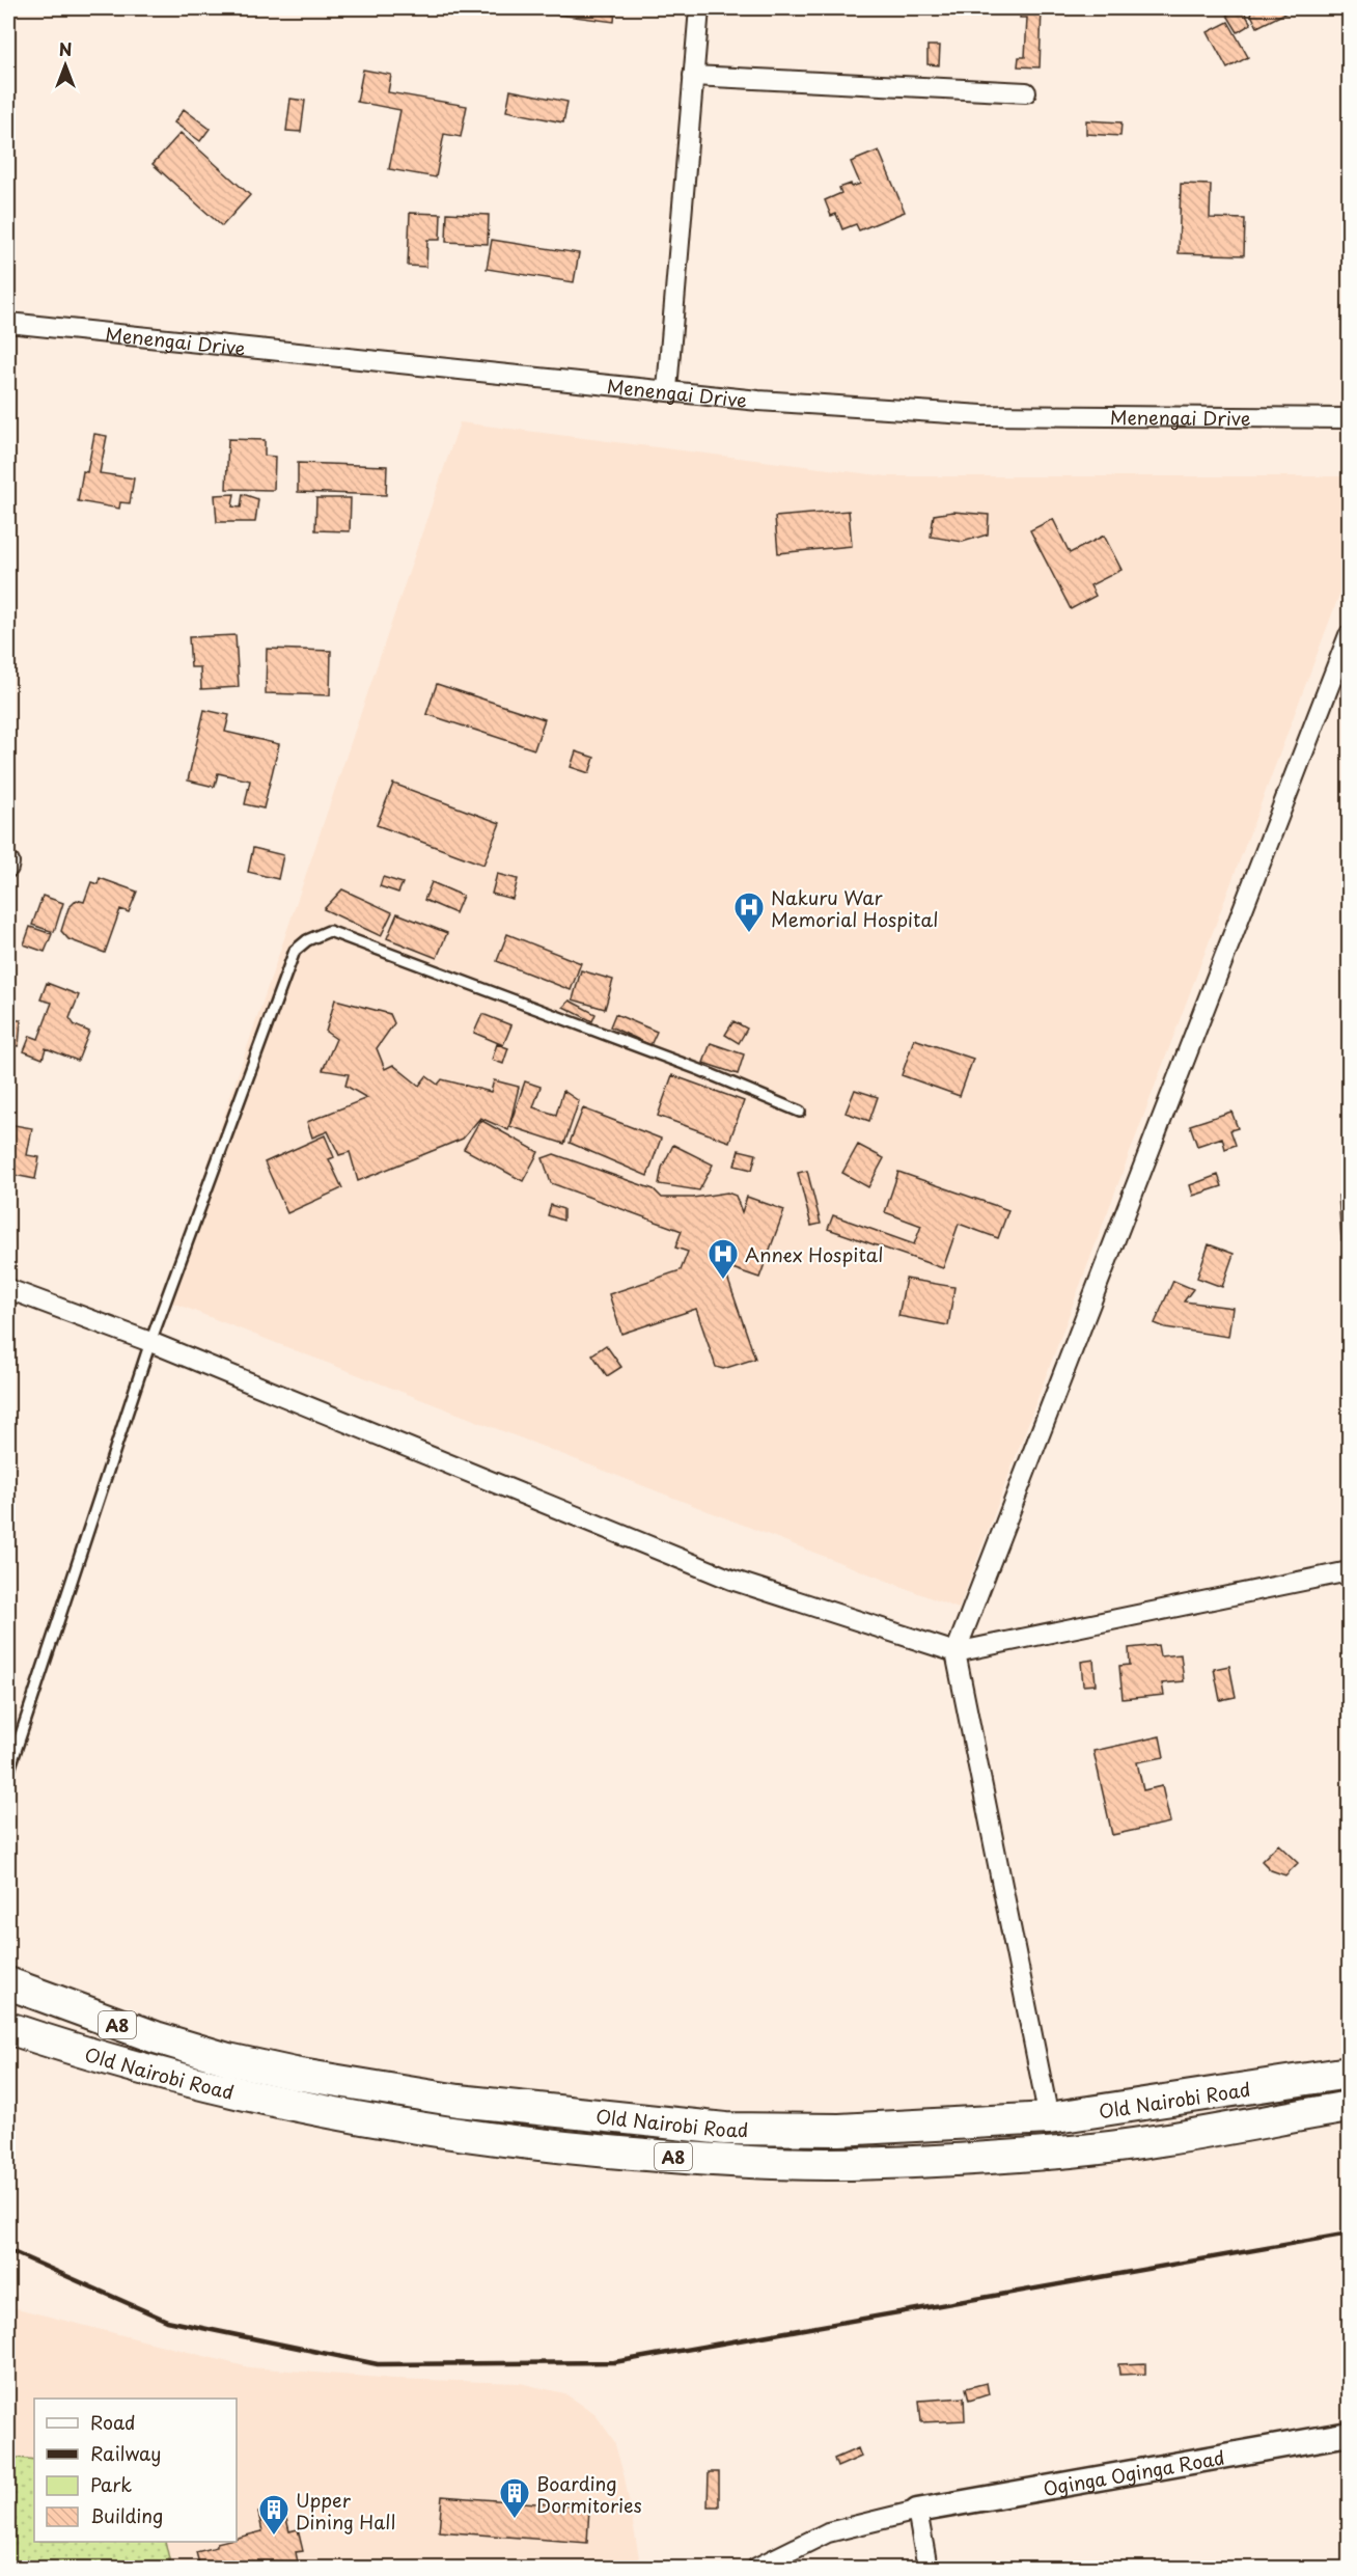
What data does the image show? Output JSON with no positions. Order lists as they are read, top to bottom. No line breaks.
{"streets":{"highway":["A8","Old Nairobi Road"],"street":["Menengai Drive","Oginga Oginga Road"]},"places":{"hospital":["Nakuru War Memorial Hospital","Annex Hospital"],"building":["Boarding Dormitories","Upper Dining Hall"]},"legend":["Road","Railway","Park","Building"],"north":"top"}
